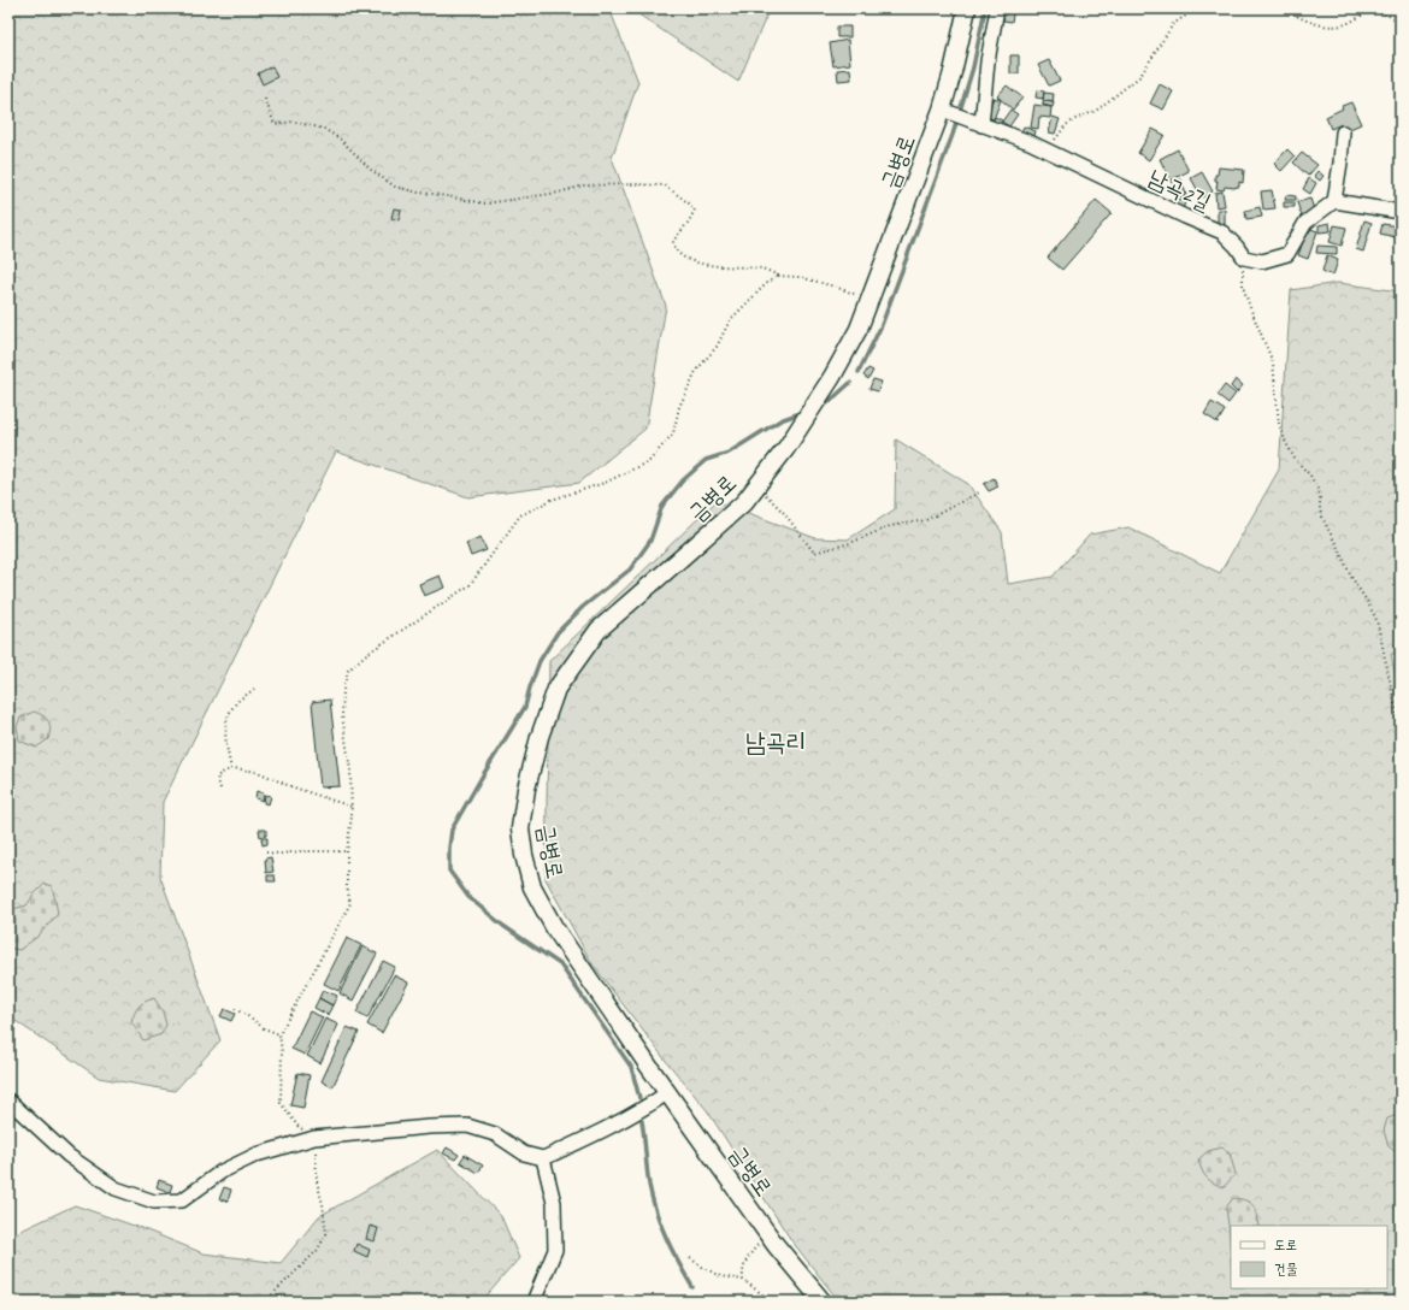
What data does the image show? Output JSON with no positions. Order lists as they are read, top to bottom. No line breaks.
{"streets":{"street":["금병로","남곡2길"]},"crossings":[["금병로","남곡2길"]],"districts":["남곡리"],"legend":["도로","건물"]}
